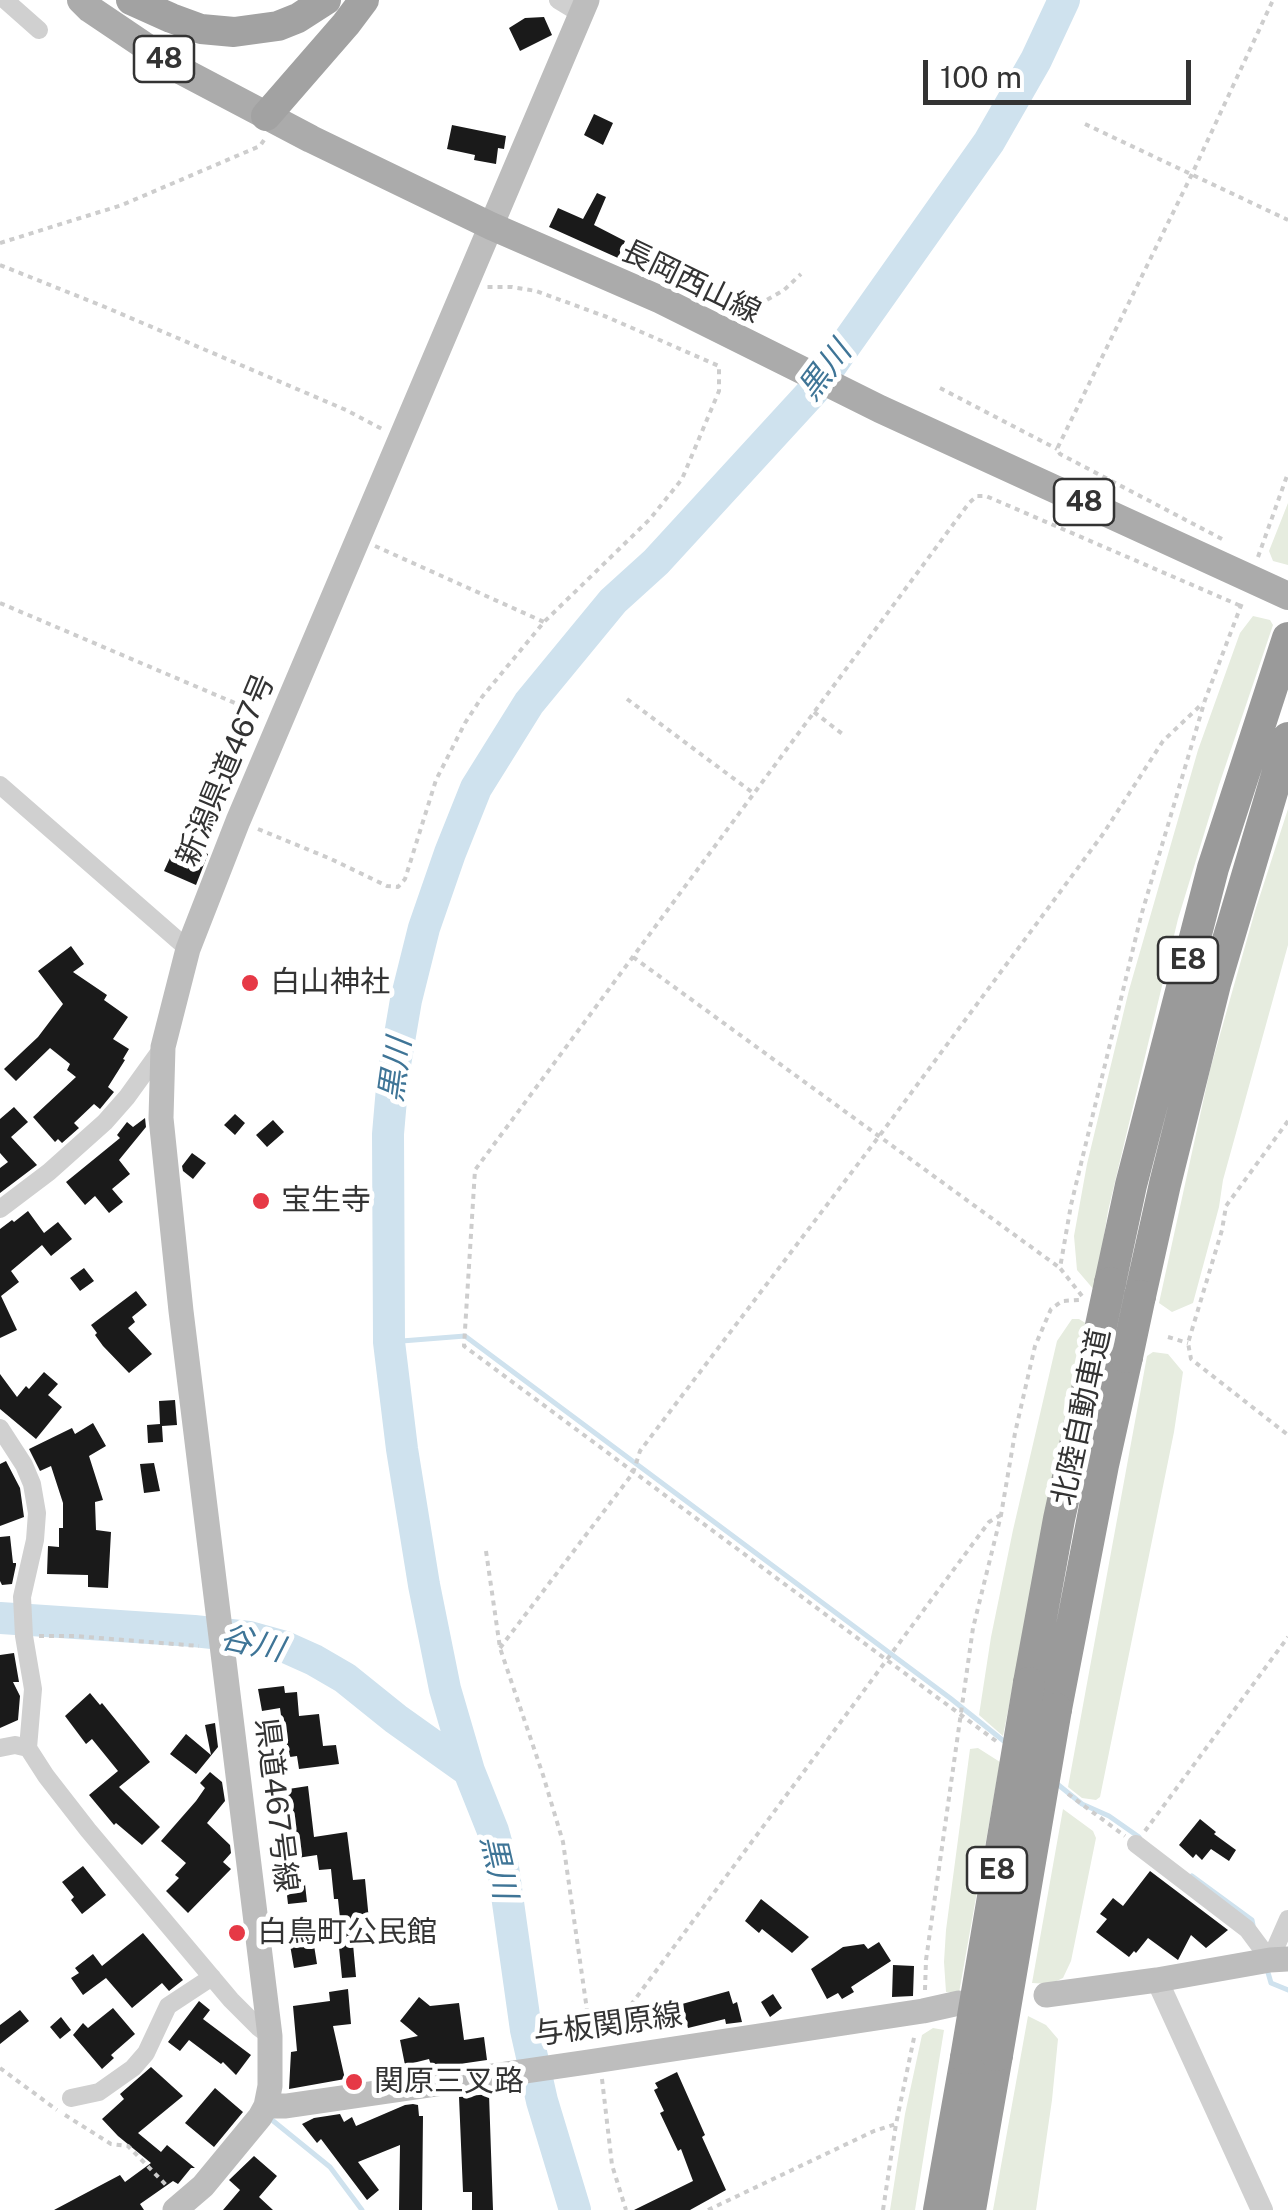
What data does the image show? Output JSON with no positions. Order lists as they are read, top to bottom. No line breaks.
{"streets":{"highway":["E8","北陸自動車道"],"main road":["48","長岡西山線","新潟県道467号","県道467号線","与板関原線"]},"crossings":[["48","長岡西山線"],["長岡西山線","新潟県道467号"],["新潟県道467号","県道467号線"],["県道467号線","与板関原線"]],"water":["黒川","谷川"],"places":["白山神社","宝生寺","白鳥町公民館","関原三叉路"],"scale_bar":"100 m"}
